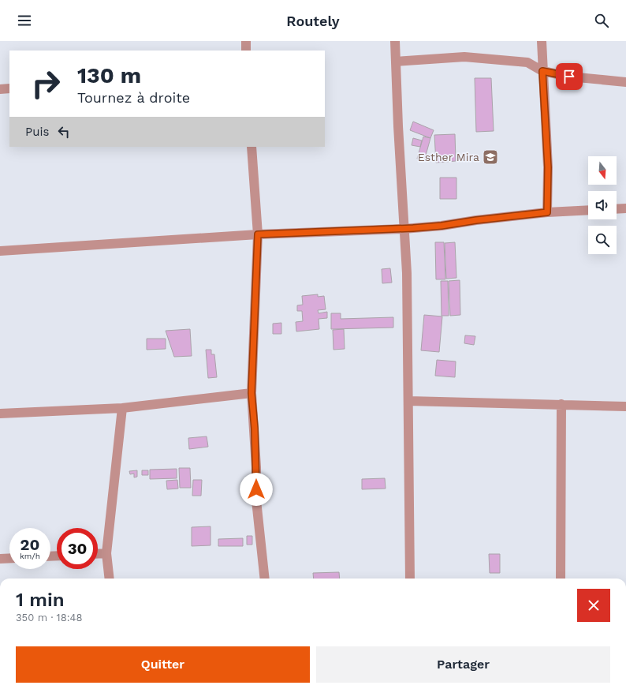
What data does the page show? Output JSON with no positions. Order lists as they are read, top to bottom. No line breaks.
{"places":{"school or university":["Esther Mira"]},"north":"bottom","page":{"header":"Routely","turn":["130 m","Tournez à droite"],"then":"Puis","speed":"20 km/h","limit":"30","heading":["1 min","350 m · 18:48"],"buttons":["Quitter","Partager"]}}
